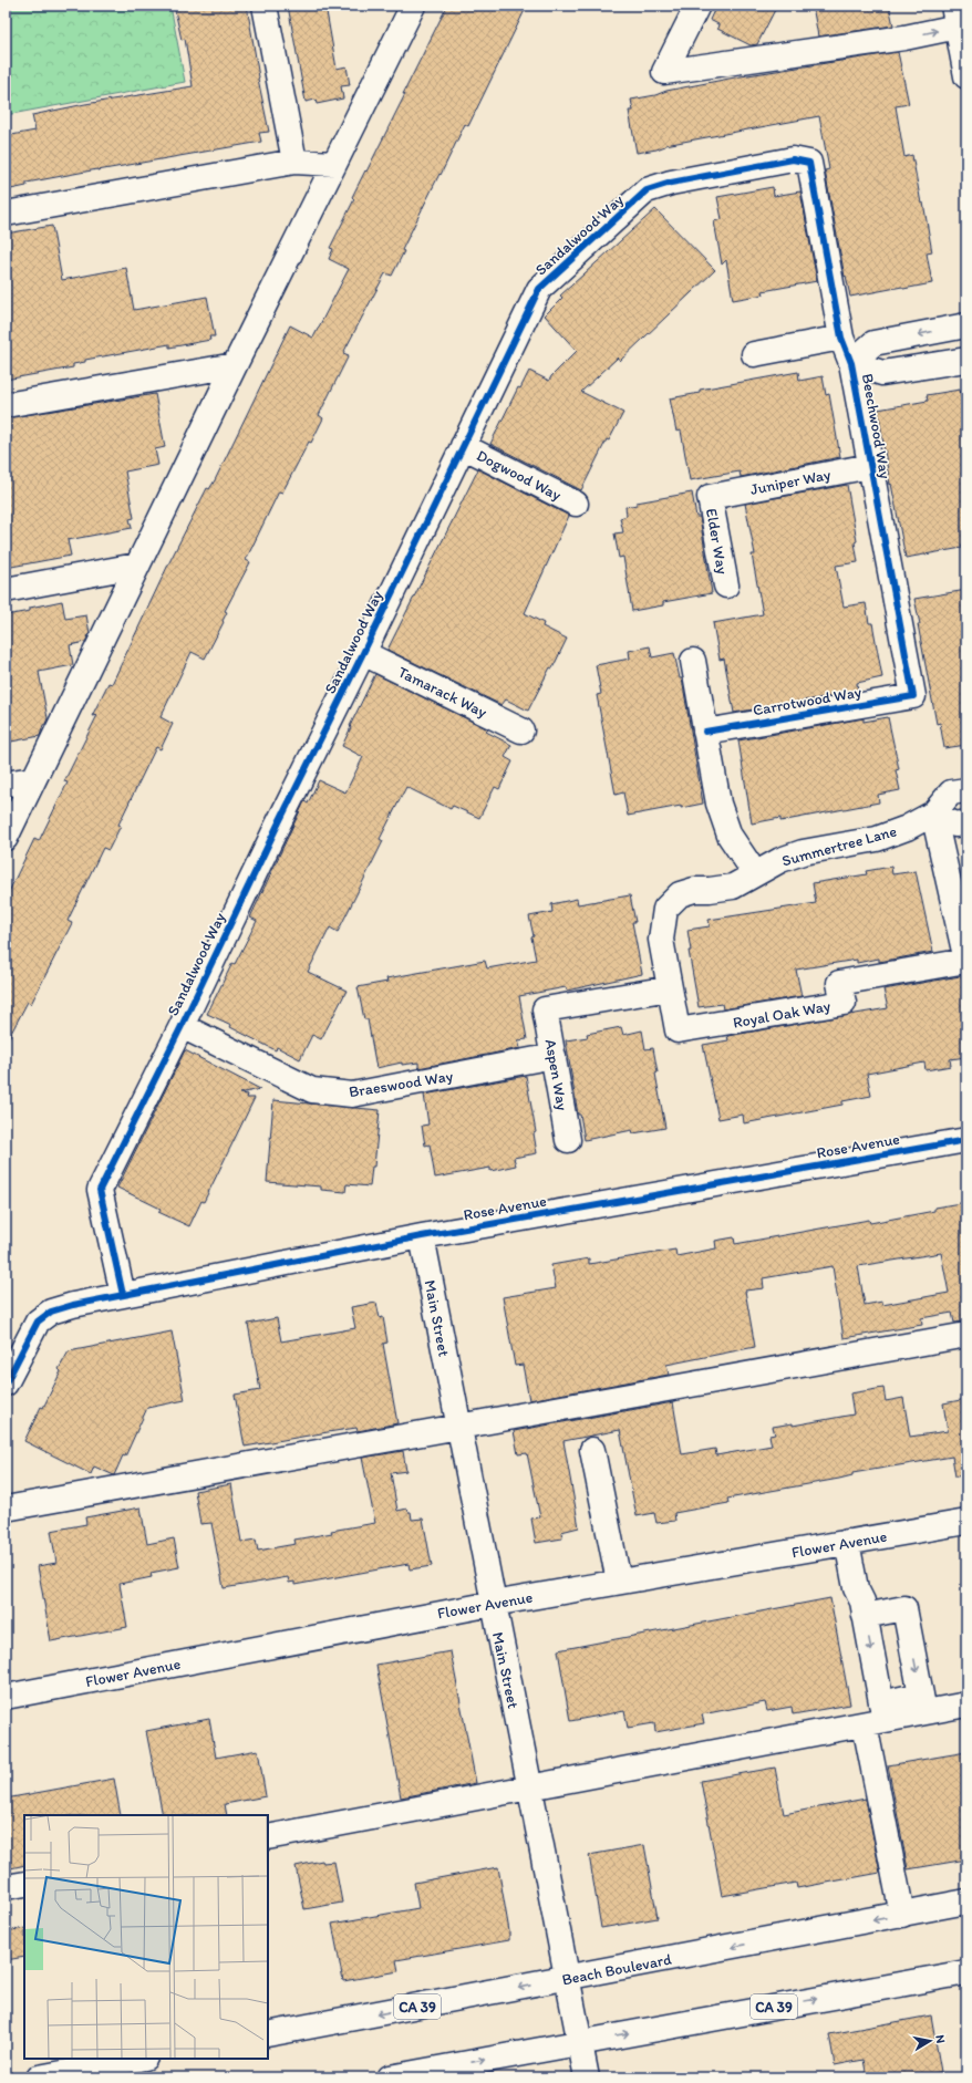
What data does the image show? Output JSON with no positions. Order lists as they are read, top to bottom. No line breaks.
{"streets":{"street":["Sandalwood Way","Beechwood Way","Dogwood Way","Juniper Way","Elder Way","Tamarack Way","Carrotwood Way","Summertree Lane","Royal Oak Way","Aspen Way","Braeswood Way","Rose Avenue","Main Street","Flower Avenue","Beach Boulevard","CA 39"]},"crossings":[["Sandalwood Way","Beechwood Way"],["Sandalwood Way","Dogwood Way"],["Sandalwood Way","Tamarack Way"],["Sandalwood Way","Braeswood Way"],["Sandalwood Way","Rose Avenue"],["Beechwood Way","Juniper Way"],["Beechwood Way","Carrotwood Way"],["Juniper Way","Elder Way"],["Summertree Lane","Royal Oak Way"],["Summertree Lane","Aspen Way"],["Aspen Way","Braeswood Way"],["Rose Avenue","Main Street"],["Main Street","Flower Avenue"],["Main Street","Beach Boulevard"],["Main Street","CA 39"]],"north":"right"}
